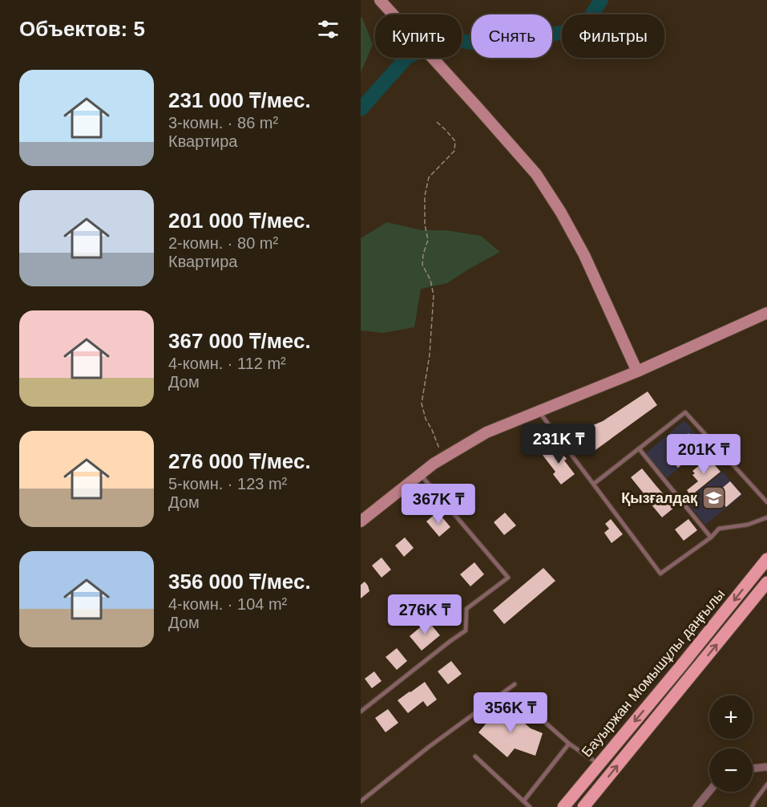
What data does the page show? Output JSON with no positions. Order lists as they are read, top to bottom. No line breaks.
{"streets":{"main road":["Бауыржан Момышұлы даңғылы"]},"places":{"school or university":["Қызғалдақ"]},"page":{"heading":"Объектов: 5","chip":["Купить","Снять","Фильтры"],"list":[{"name":"231 000 ₸/мес.","note":"3-комн. · 86 m² · Квартира"},{"name":"201 000 ₸/мес.","note":"2-комн. · 80 m² · Квартира"},{"name":"367 000 ₸/мес.","note":"4-комн. · 112 m² · Дом"},{"name":"276 000 ₸/мес.","note":"5-комн. · 123 m² · Дом"},{"name":"356 000 ₸/мес.","note":"4-комн. · 104 m² · Дом"}],"price":["231K ₸","201K ₸","367K ₸","276K ₸","356K ₸"],"map_buttons":["+","−"]}}
